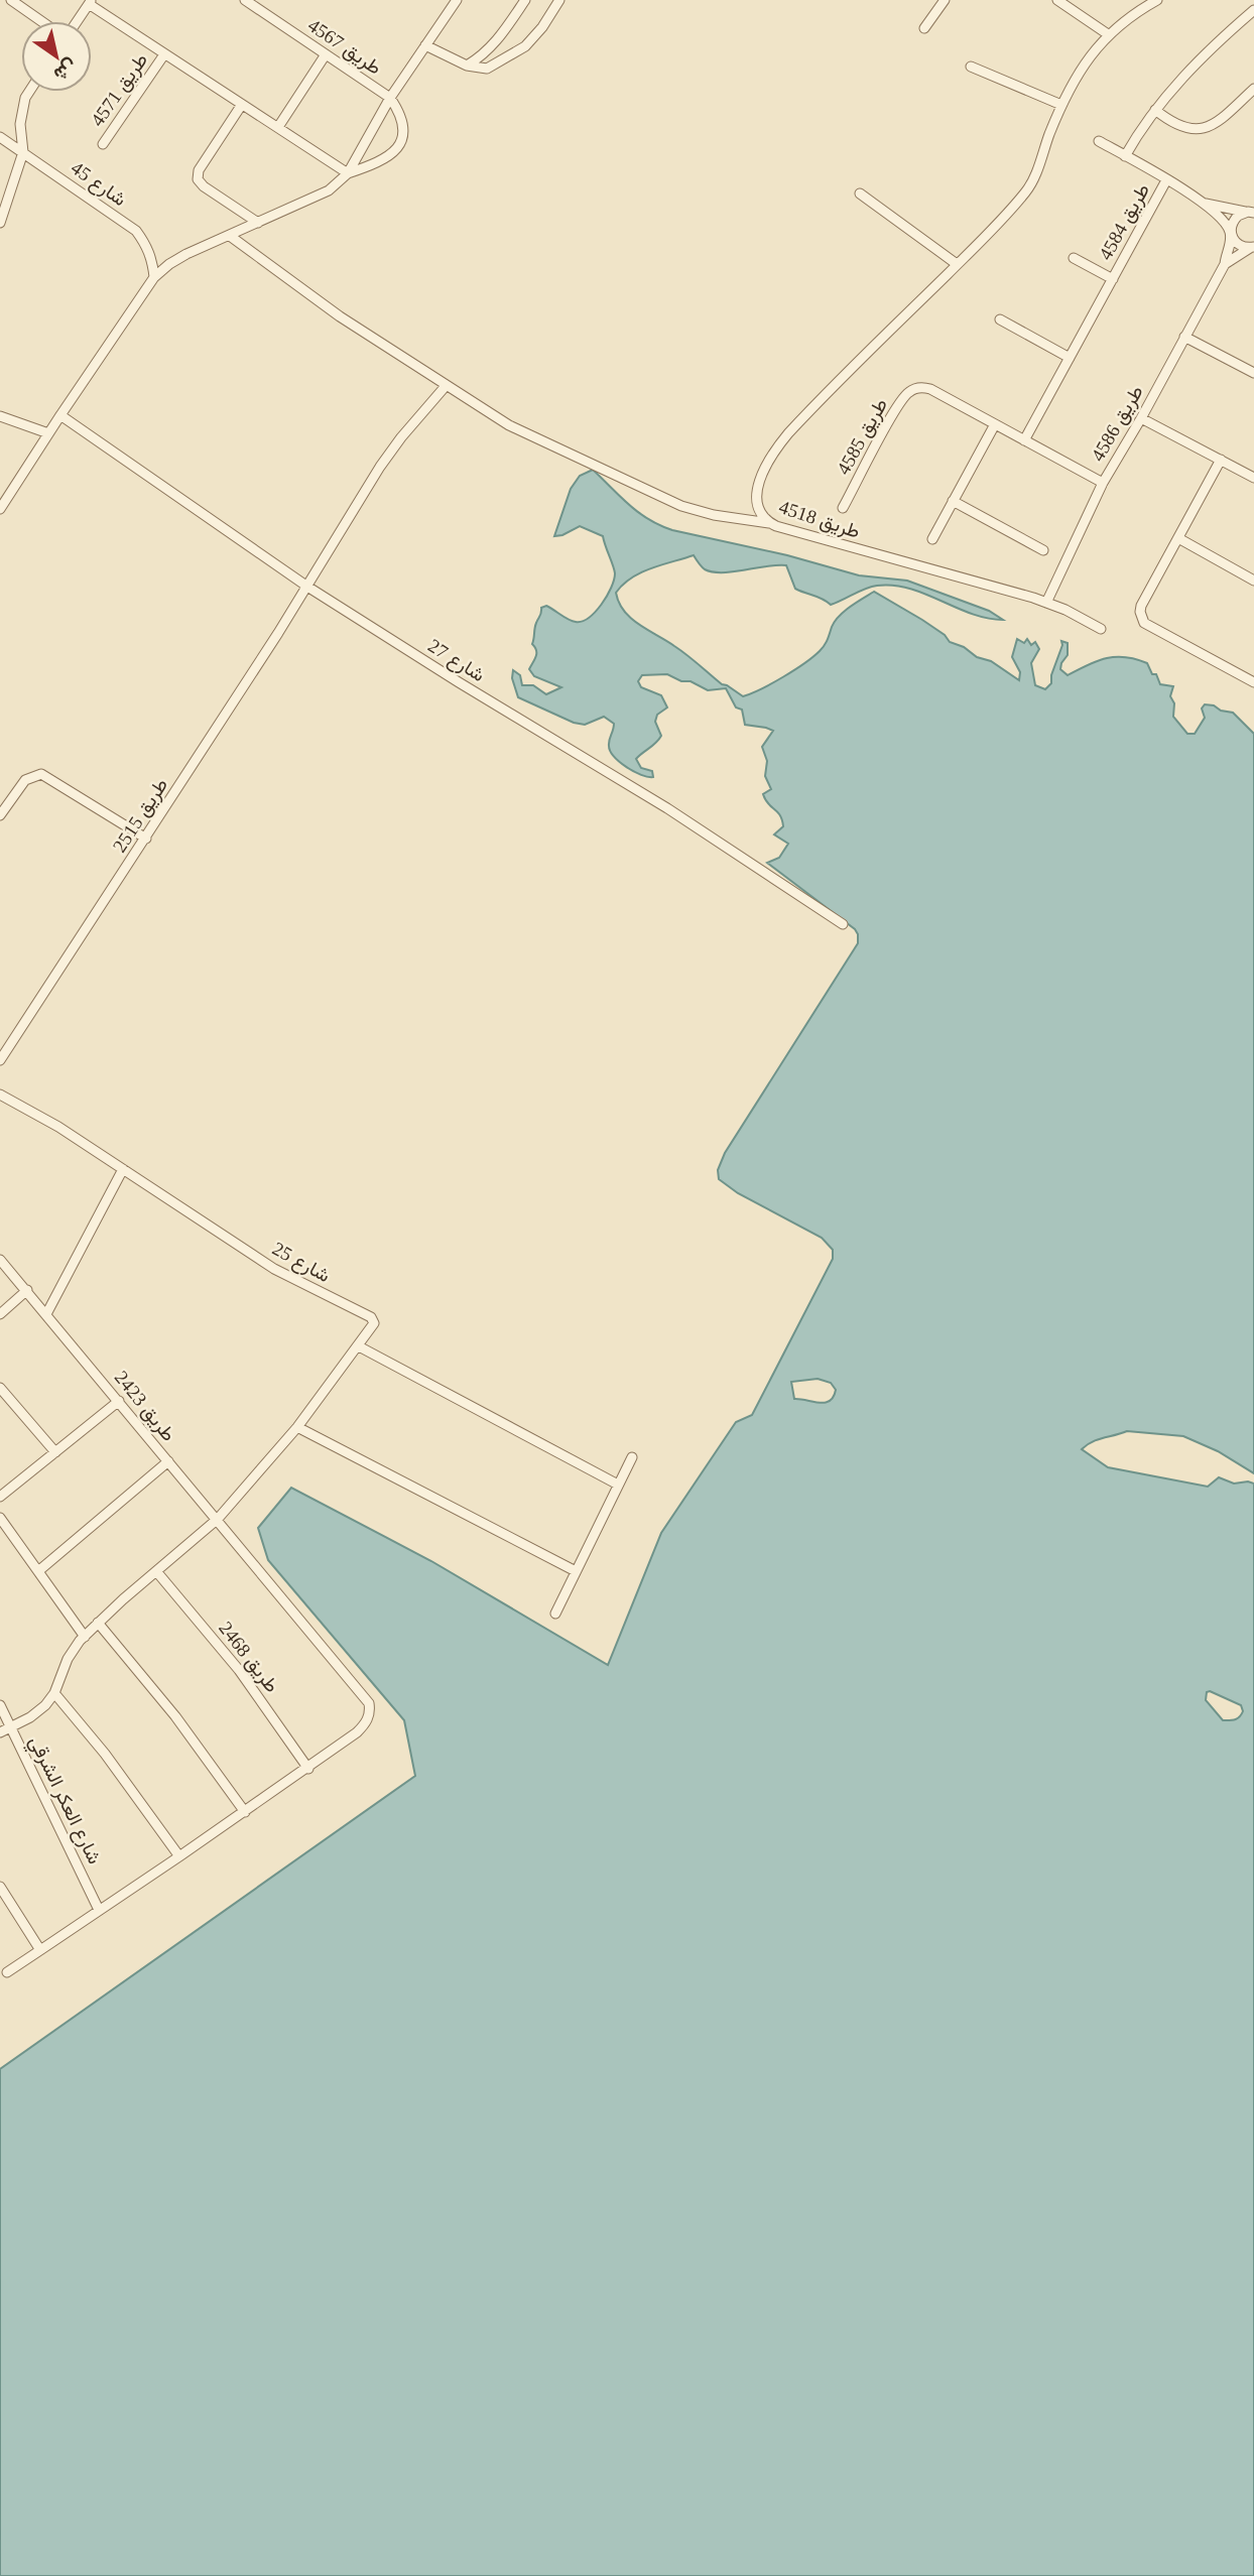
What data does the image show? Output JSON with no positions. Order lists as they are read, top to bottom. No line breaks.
{"streets":{"street":["طريق 4567","طريق 4571","شارع 45","طريق 4584","طريق 4586","طريق 4585","طريق 4518","شارع 27","طريق 2515","شارع 25","طريق 2423","طريق 2468","شارع العكر الشرقي"]},"crossings":[["طريق 4584","طريق 4586"],["طريق 4584","طريق 4585"],["طريق 4586","طريق 4585"],["طريق 4586","طريق 4518"],["شارع 27","طريق 2515"],["شارع 25","طريق 2423"],["شارع 25","طريق 2468"],["طريق 2423","طريق 2468"],["طريق 2423","شارع العكر الشرقي"]],"north":"bottom right"}
